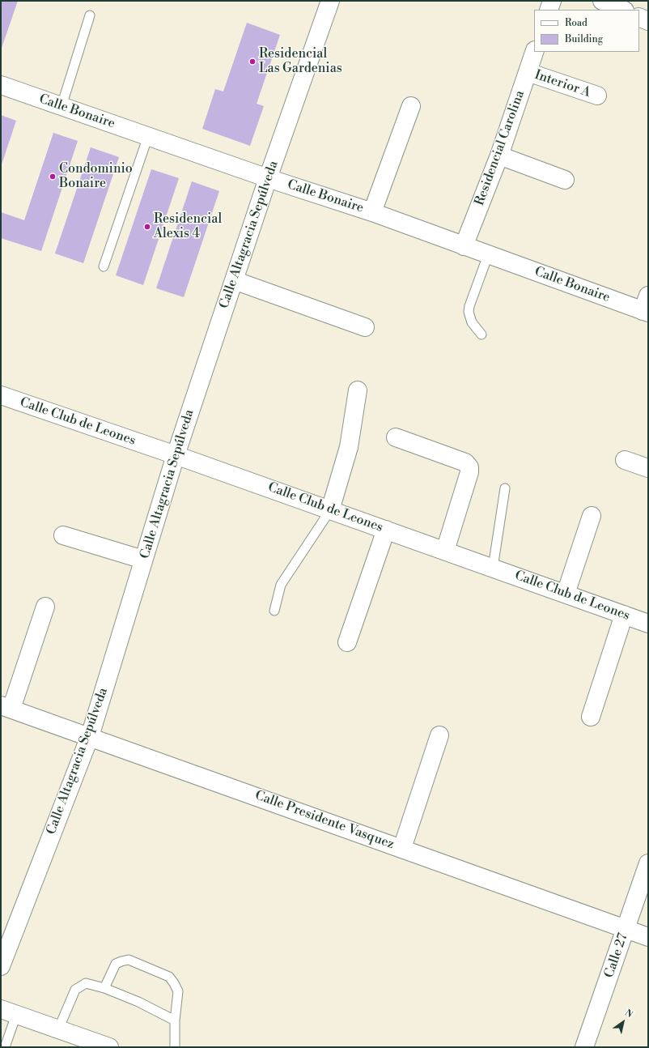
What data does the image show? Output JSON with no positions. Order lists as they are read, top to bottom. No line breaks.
{"streets":{"street":["Interior A","Calle Bonaire","Residencial Carolina","Calle Altagracia Sepúlveda","Calle Club de Leones","Calle Presidente Vasquez","Calle 27"]},"crossings":[["Interior A","Residencial Carolina"],["Calle Bonaire","Residencial Carolina"],["Calle Bonaire","Calle Altagracia Sepúlveda"],["Calle Altagracia Sepúlveda","Calle Club de Leones"],["Calle Altagracia Sepúlveda","Calle Presidente Vasquez"],["Calle Presidente Vasquez","Calle 27"]],"places":["Residencial Las Gardenias","Condominio Bonaire","Residencial Alexis 4"],"legend":["Road","Building"],"north":"top right"}
